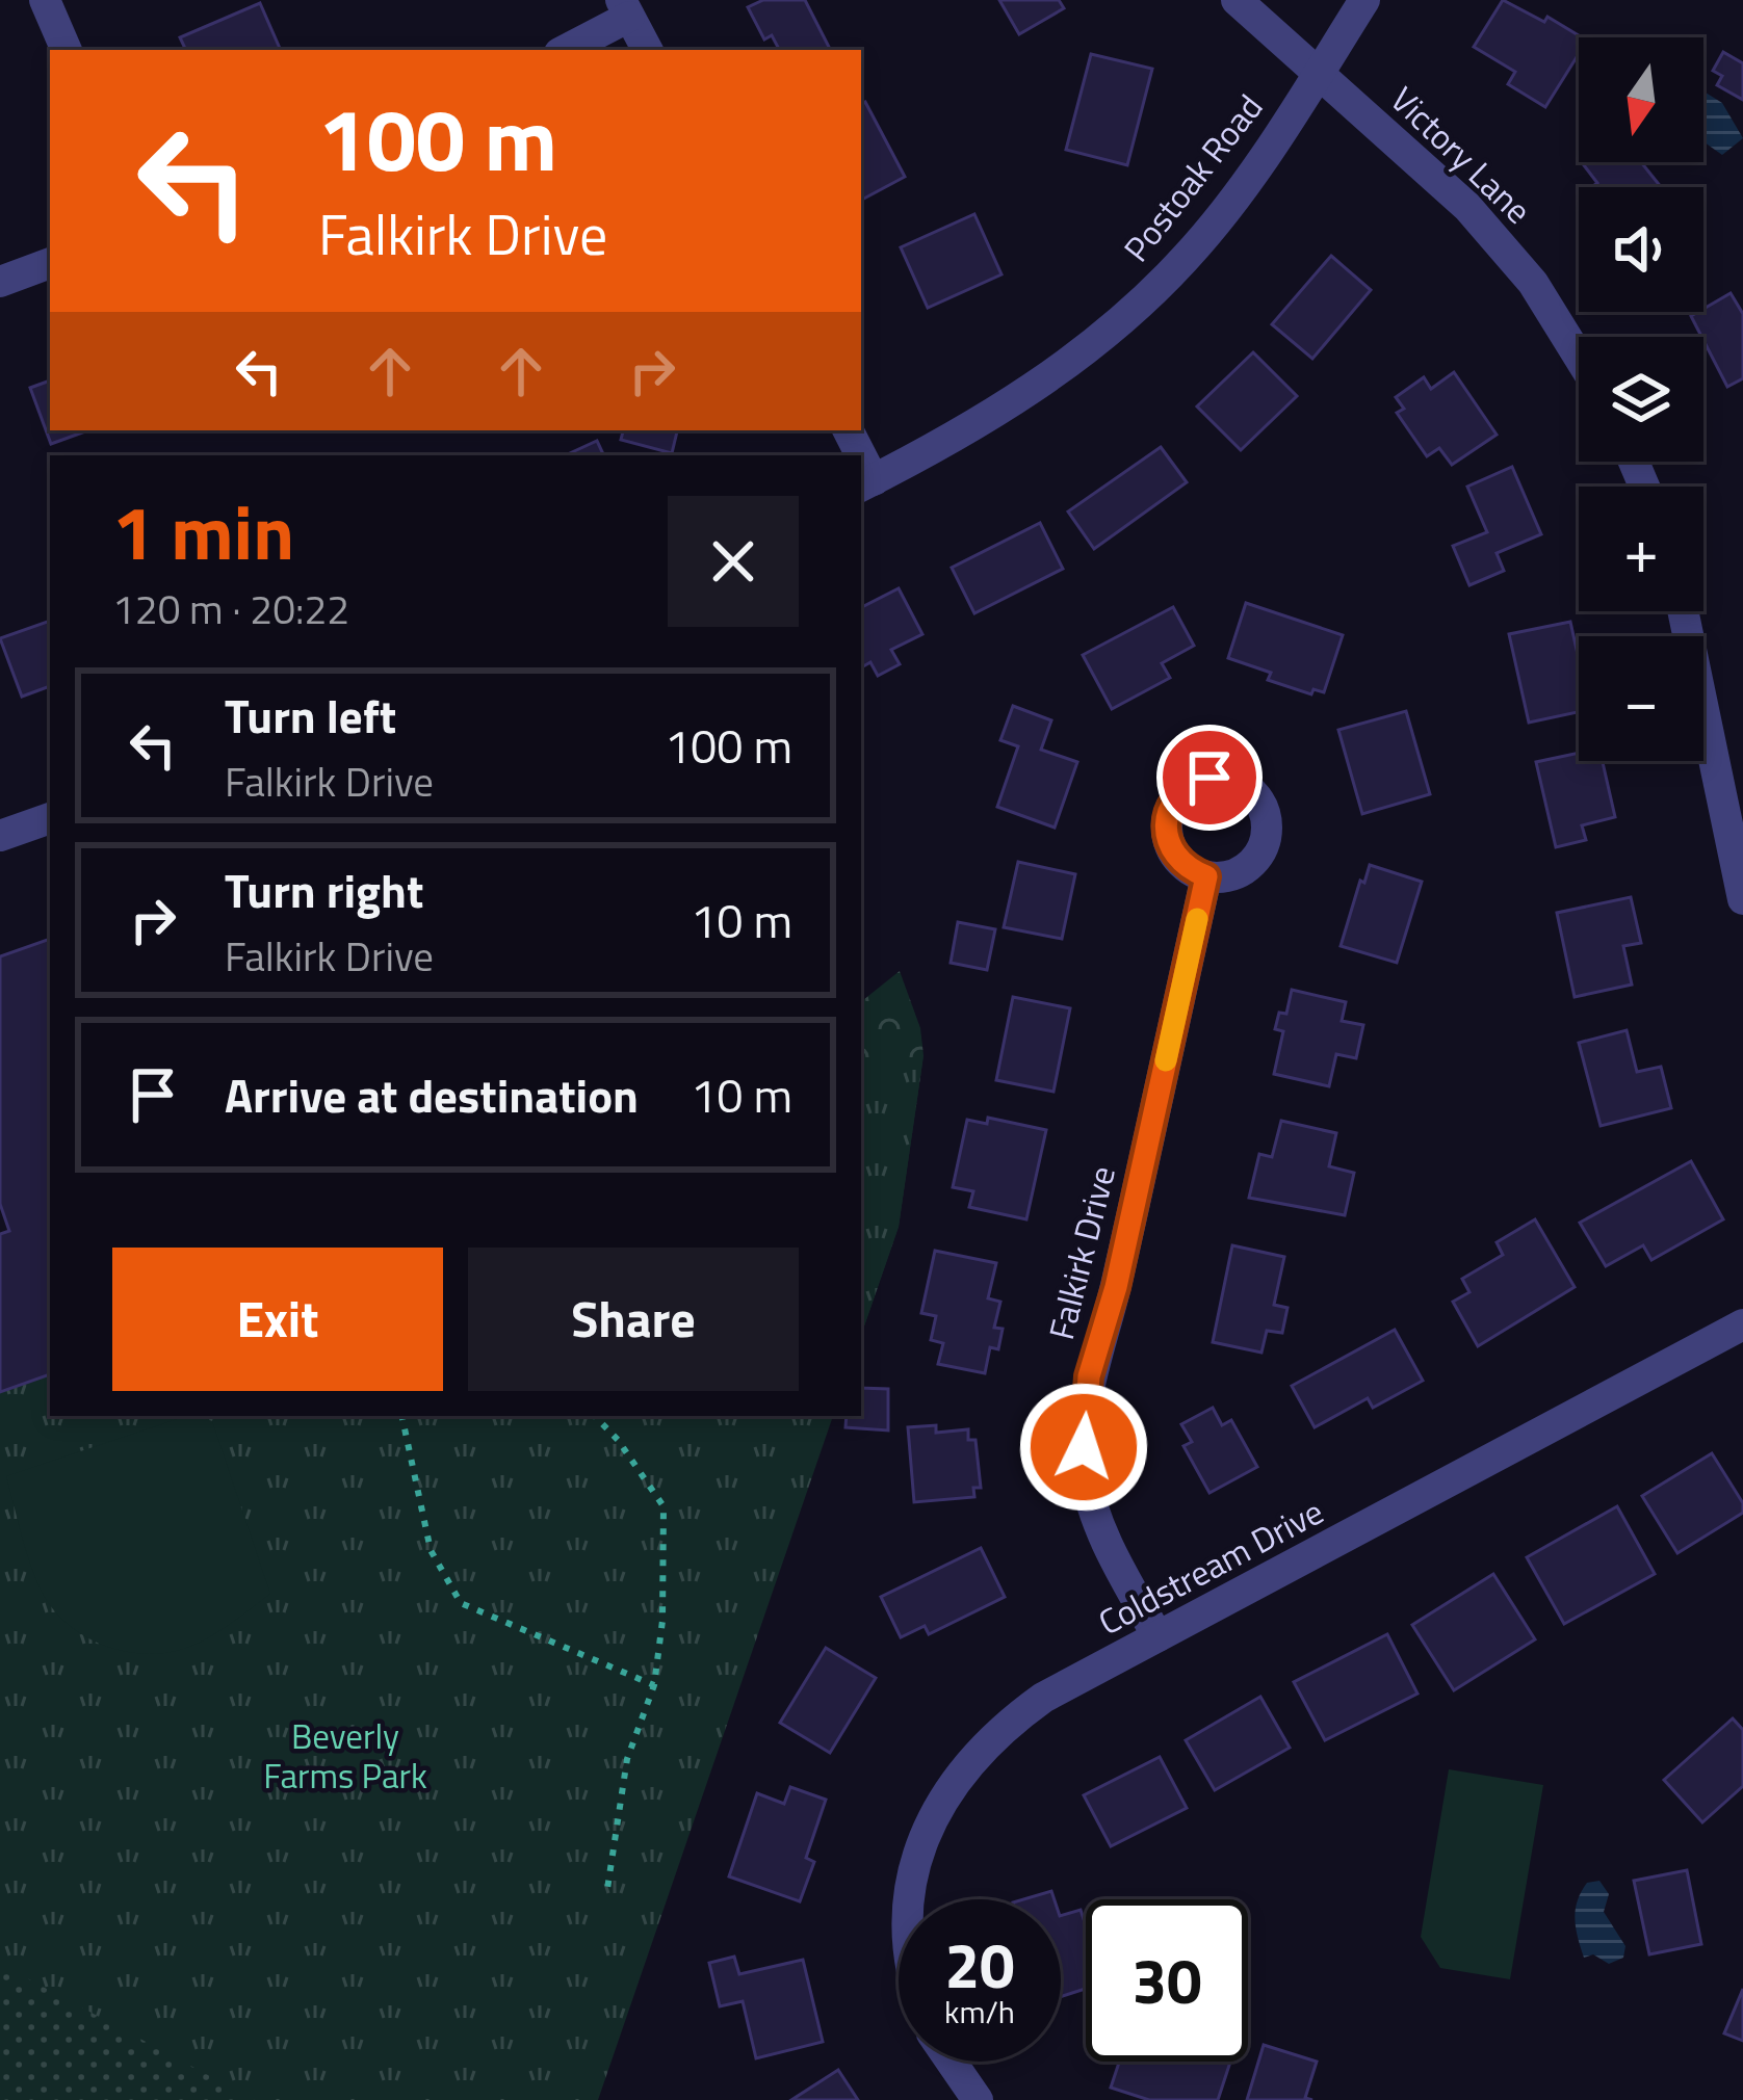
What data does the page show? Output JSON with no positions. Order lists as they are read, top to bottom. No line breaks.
{"streets":{"street":["Victory Lane","Postoak Road","Falkirk Drive","Coldstream Drive"]},"crossings":[["Victory Lane","Postoak Road"],["Falkirk Drive","Coldstream Drive"]],"parks":["Beverly Farms Park"],"north":"bottom","page":{"map_buttons":["+","−"],"turn":["100 m","Falkirk Drive"],"heading":["1 min","120 m · 20:22"],"list":[{"name":"Turn left","note":"Falkirk Drive","value":"100 m"},{"name":"Turn right","note":"Falkirk Drive","value":"10 m"},{"name":"Arrive at destination","value":"10 m"}],"buttons":["Exit","Share"],"speed":"20 km/h","limit":"30"}}
